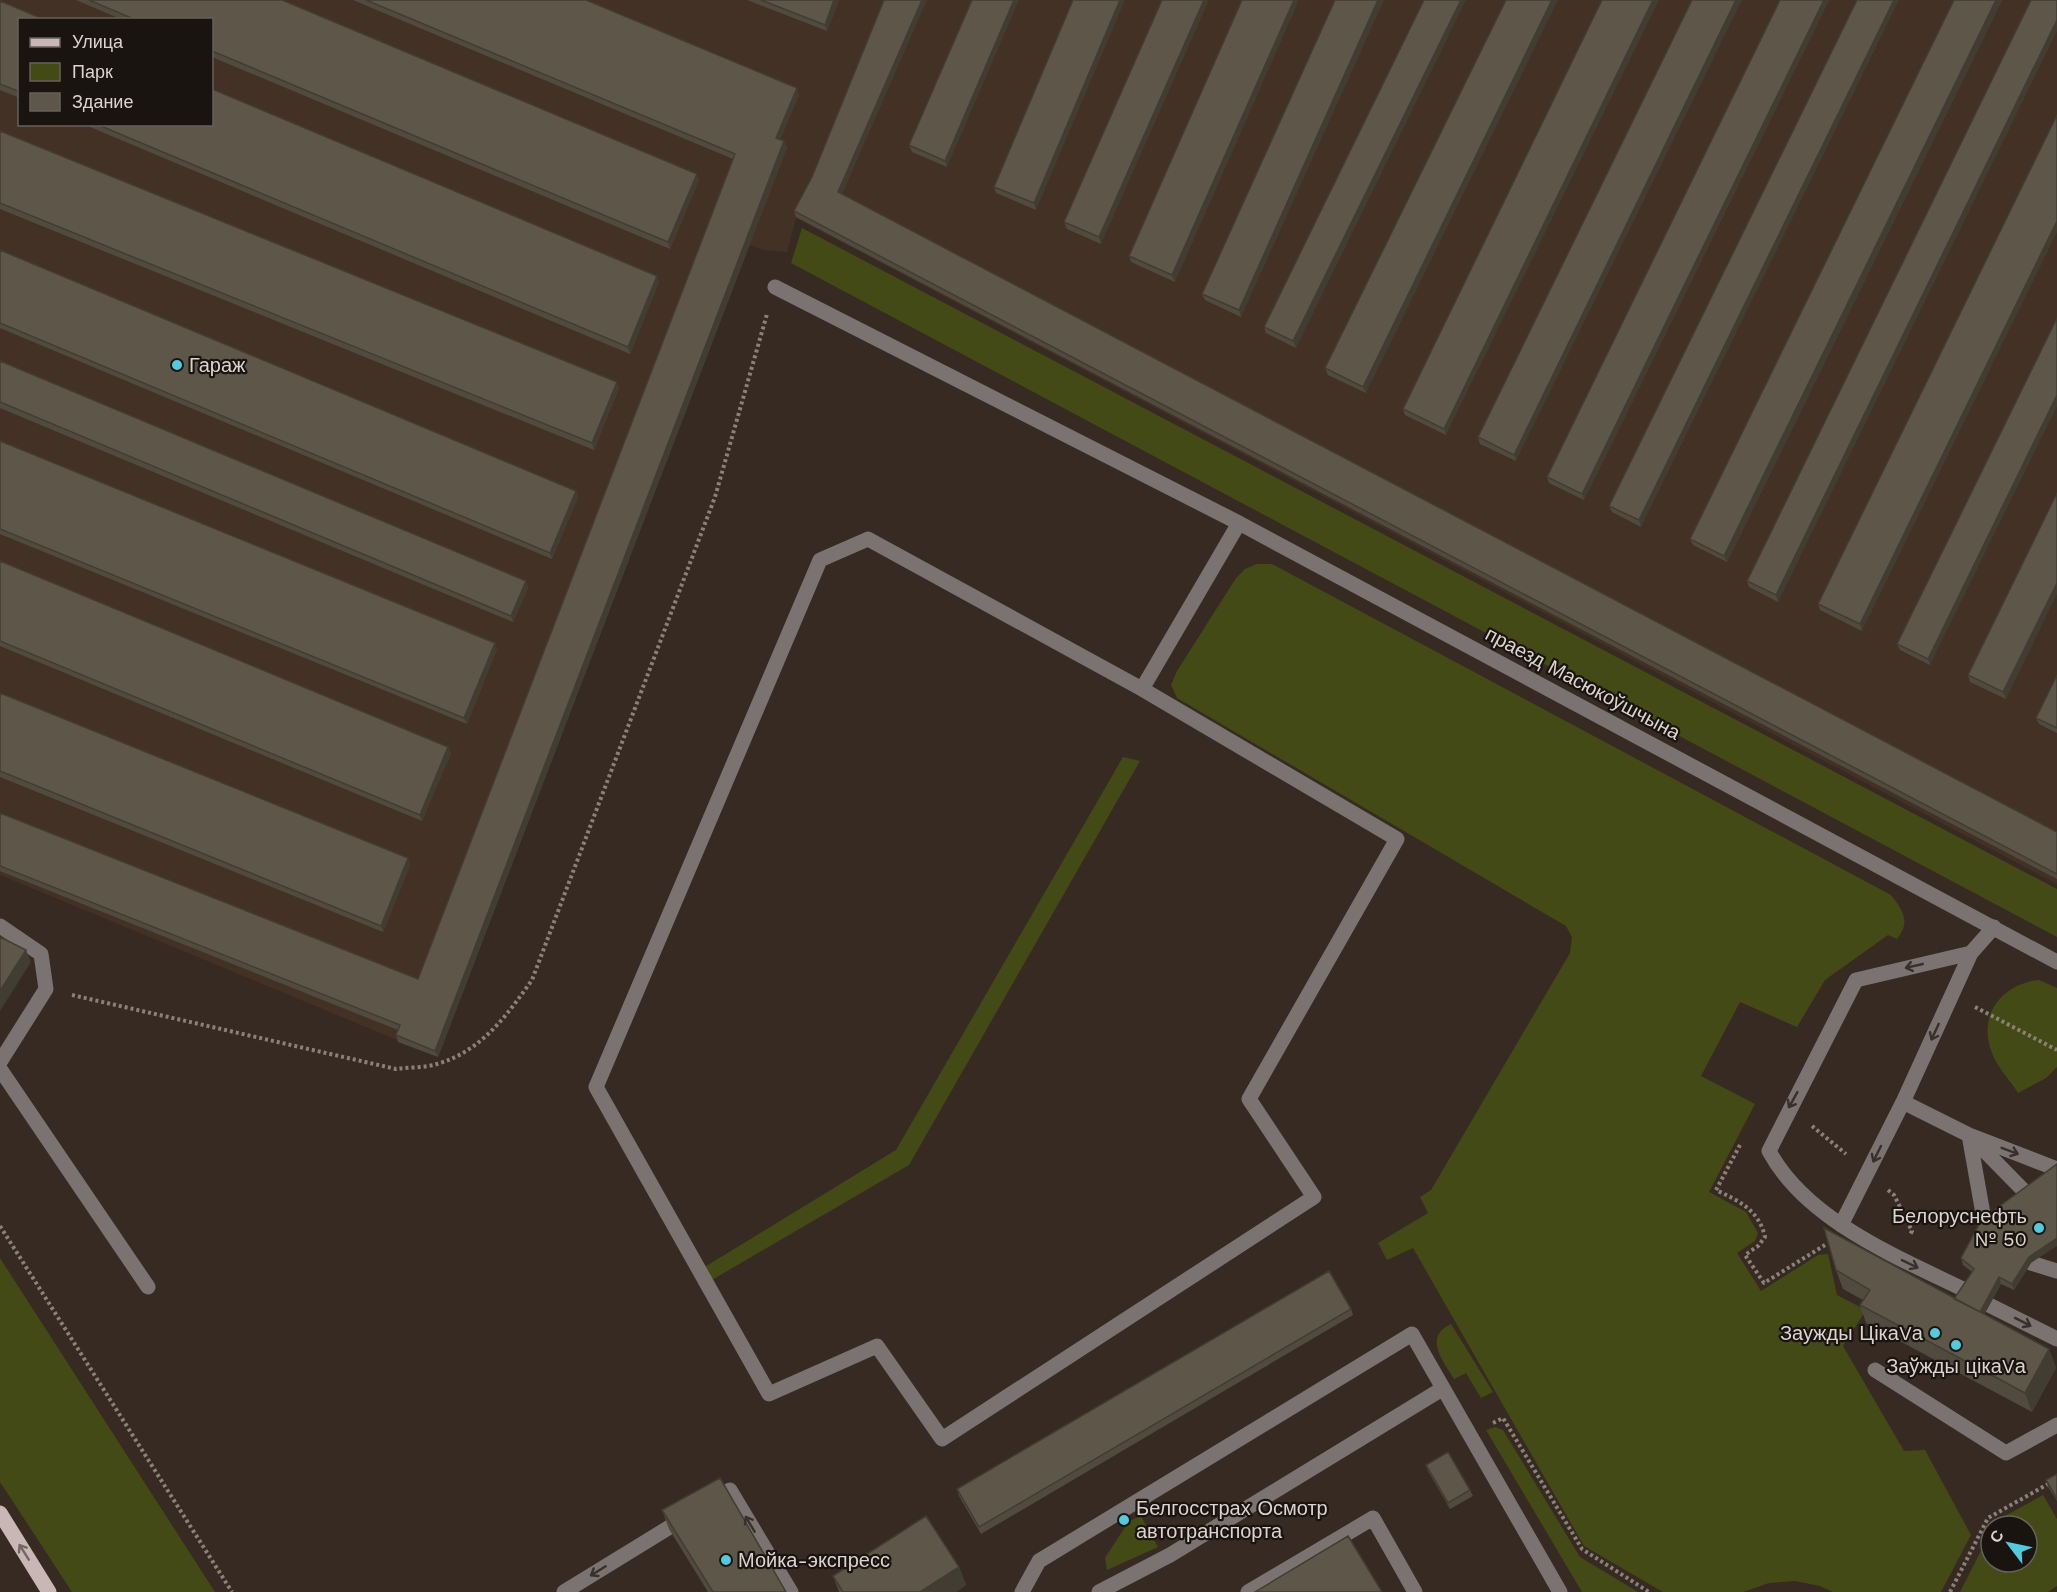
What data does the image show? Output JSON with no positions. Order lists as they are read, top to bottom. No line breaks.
{"streets":{"street":["праезд Масюкоўшчына"]},"places":["Гараж","Белоруснефть № 50","Заужды ЦікаVа","Заўжды цікаVа","Белгосстрах Осмотр автотранспорта","Мойка-экспресс"],"legend":["Улица","Парк","Здание"],"north":"top left"}
